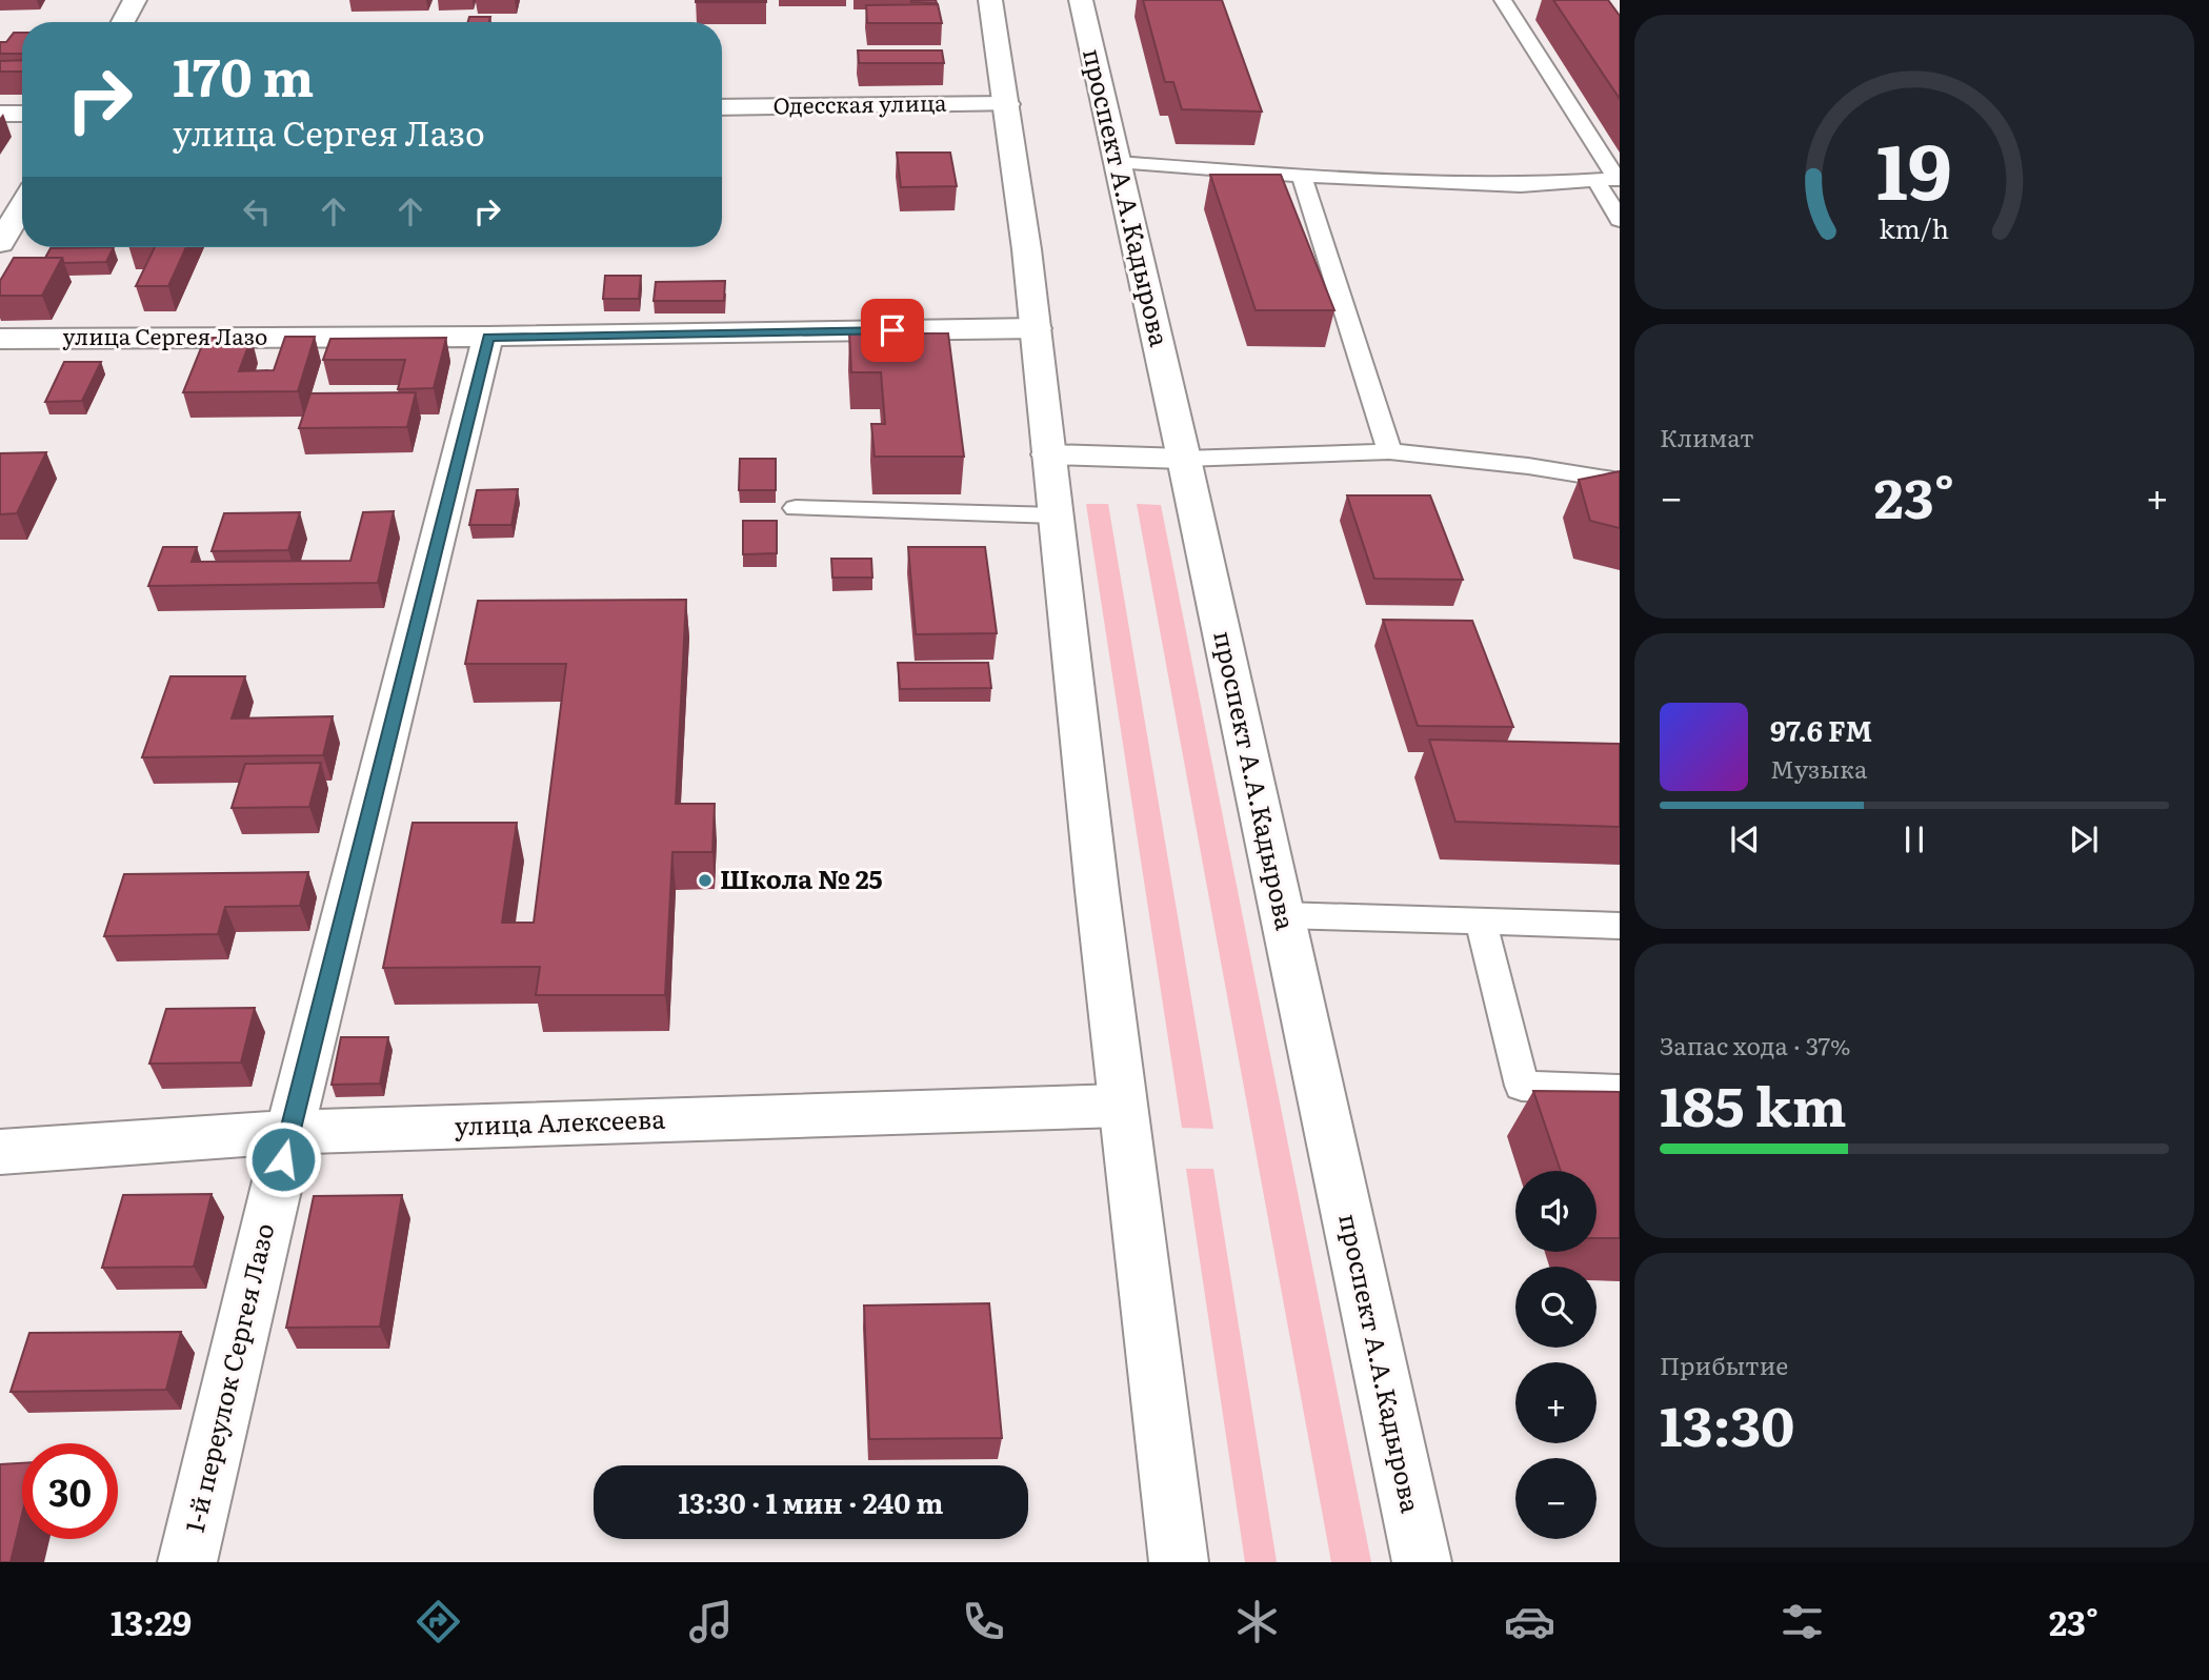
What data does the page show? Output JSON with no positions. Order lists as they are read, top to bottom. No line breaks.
{"streets":{"street":["Одесская улица","проспект А.А.Кадырова","улица Сергея Лазо","улица Алексеева","1-й переулок Сергея Лазо"]},"crossings":[["улица Сергея Лазо","1-й переулок Сергея Лазо"],["улица Алексеева","1-й переулок Сергея Лазо"]],"places":["Школа № 25"],"page":{"turn":["170 m","улица Сергея Лазо"],"tile":["Климат",["Запас хода · 37%","185 km"],["Прибытие","13:30"]],"heat":["−","23°","+"],"song":["97.6 FM","Музыка"],"map_buttons":["+","−"],"limit":"30","trip":"13:30 · 1 мин · 240 m","tabs":["13:29","23°"],"gauge":["19","km/h"]}}
